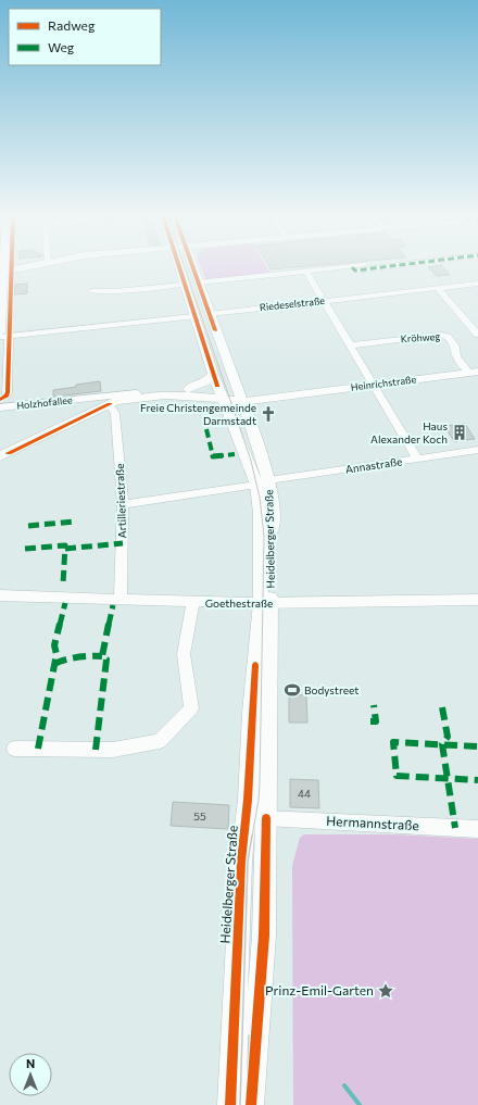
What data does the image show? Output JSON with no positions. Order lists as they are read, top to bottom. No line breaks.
{"streets":{"main road":["Heinrichstraße","Heidelberger Straße"],"street":["Riedeselstraße","Kröhweg","Holzhofallee","Annastraße","Artilleriestraße","Goethestraße","Hermannstraße"]},"crossings":[["Riedeselstraße","Heidelberger Straße"],["Kröhweg","Heinrichstraße"],["Heinrichstraße","Heidelberger Straße"],["Annastraße","Artilleriestraße"],["Annastraße","Heidelberger Straße"],["Artilleriestraße","Goethestraße"],["Heidelberger Straße","Goethestraße"],["Heidelberger Straße","Hermannstraße"]],"places":{"church":["Freie Christengemeinde Darmstadt"],"building":["Haus Alexander Koch"],"sports":["Bodystreet"],"place":["Prinz-Emil-Garten"]},"house_numbers":["44","55"],"legend":["Radweg","Weg"],"north":"top"}
